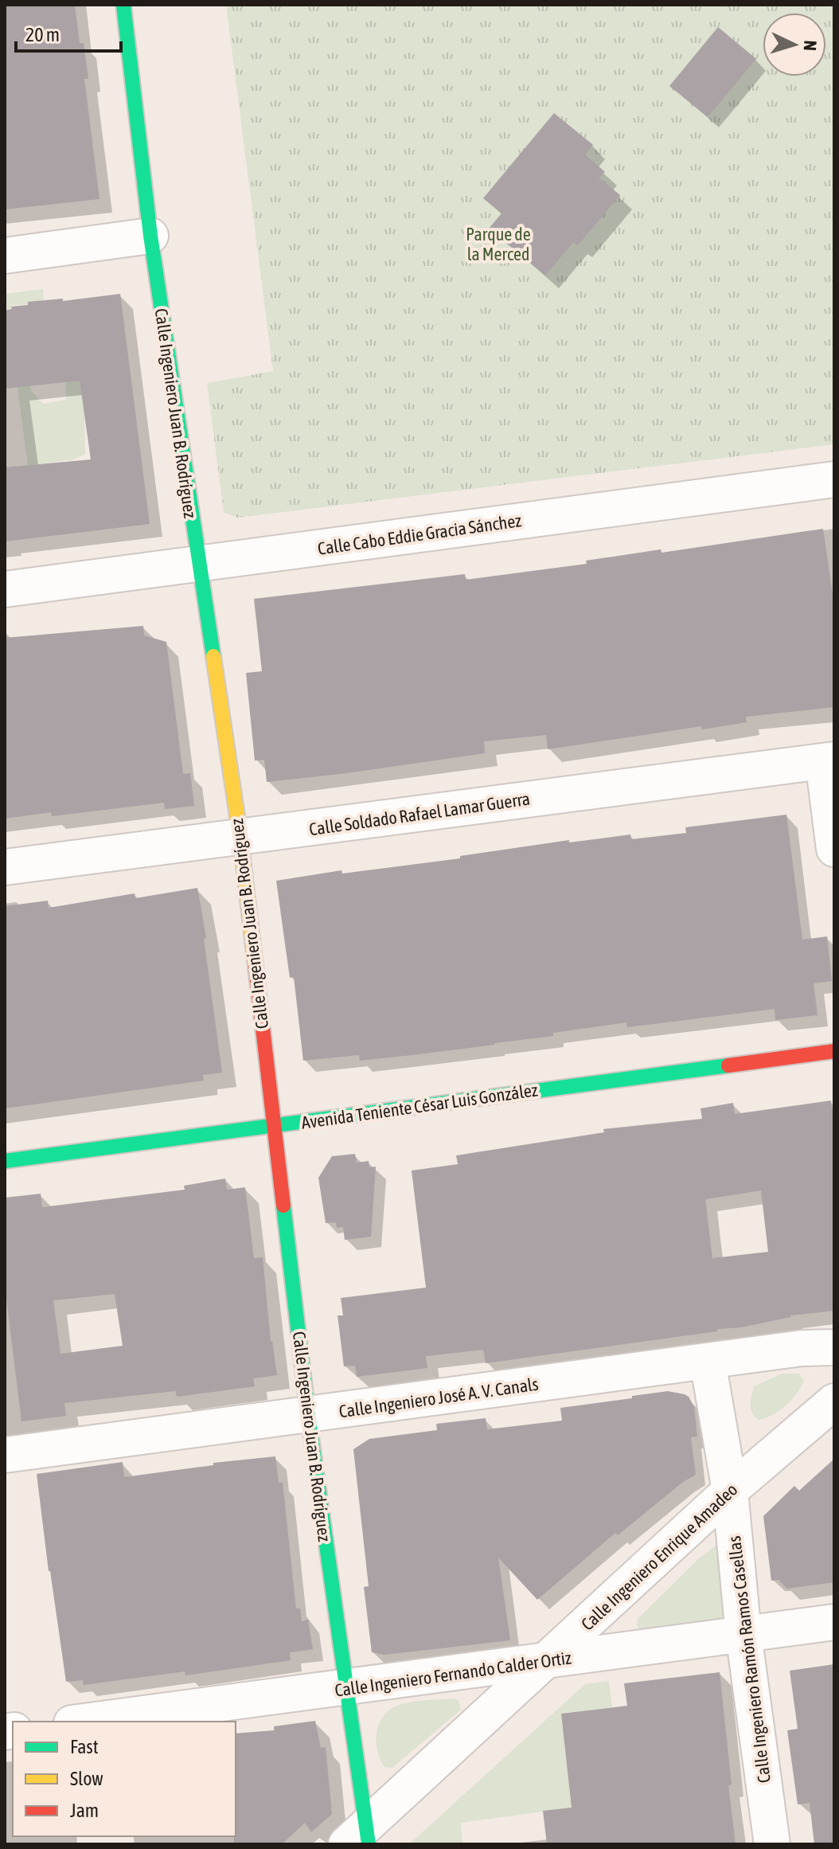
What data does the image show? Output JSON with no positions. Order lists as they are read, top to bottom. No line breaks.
{"streets":{"street":["Calle Ingeniero Juan B. Rodríguez","Calle Cabo Eddie Gracia Sánchez","Calle Soldado Rafael Lamar Guerra","Avenida Teniente César Luis González","Calle Ingeniero José A. V. Canals","Calle Ingeniero Enrique Amadeo","Calle Ingeniero Ramón Ramos Casellas","Calle Ingeniero Fernando Calder Ortiz"]},"crossings":[["Calle Ingeniero Juan B. Rodríguez","Calle Cabo Eddie Gracia Sánchez"],["Calle Ingeniero Juan B. Rodríguez","Calle Soldado Rafael Lamar Guerra"],["Calle Ingeniero Juan B. Rodríguez","Avenida Teniente César Luis González"],["Calle Ingeniero Juan B. Rodríguez","Calle Ingeniero José A. V. Canals"],["Calle Ingeniero Juan B. Rodríguez","Calle Ingeniero Enrique Amadeo"],["Calle Ingeniero Juan B. Rodríguez","Calle Ingeniero Fernando Calder Ortiz"],["Calle Ingeniero José A. V. Canals","Calle Ingeniero Ramón Ramos Casellas"],["Calle Ingeniero Enrique Amadeo","Calle Ingeniero Ramón Ramos Casellas"],["Calle Ingeniero Enrique Amadeo","Calle Ingeniero Fernando Calder Ortiz"],["Calle Ingeniero Ramón Ramos Casellas","Calle Ingeniero Fernando Calder Ortiz"]],"parks":["Parque de la Merced"],"legend":["Fast","Slow","Jam"],"scale_bar":"20 m","north":"right"}
